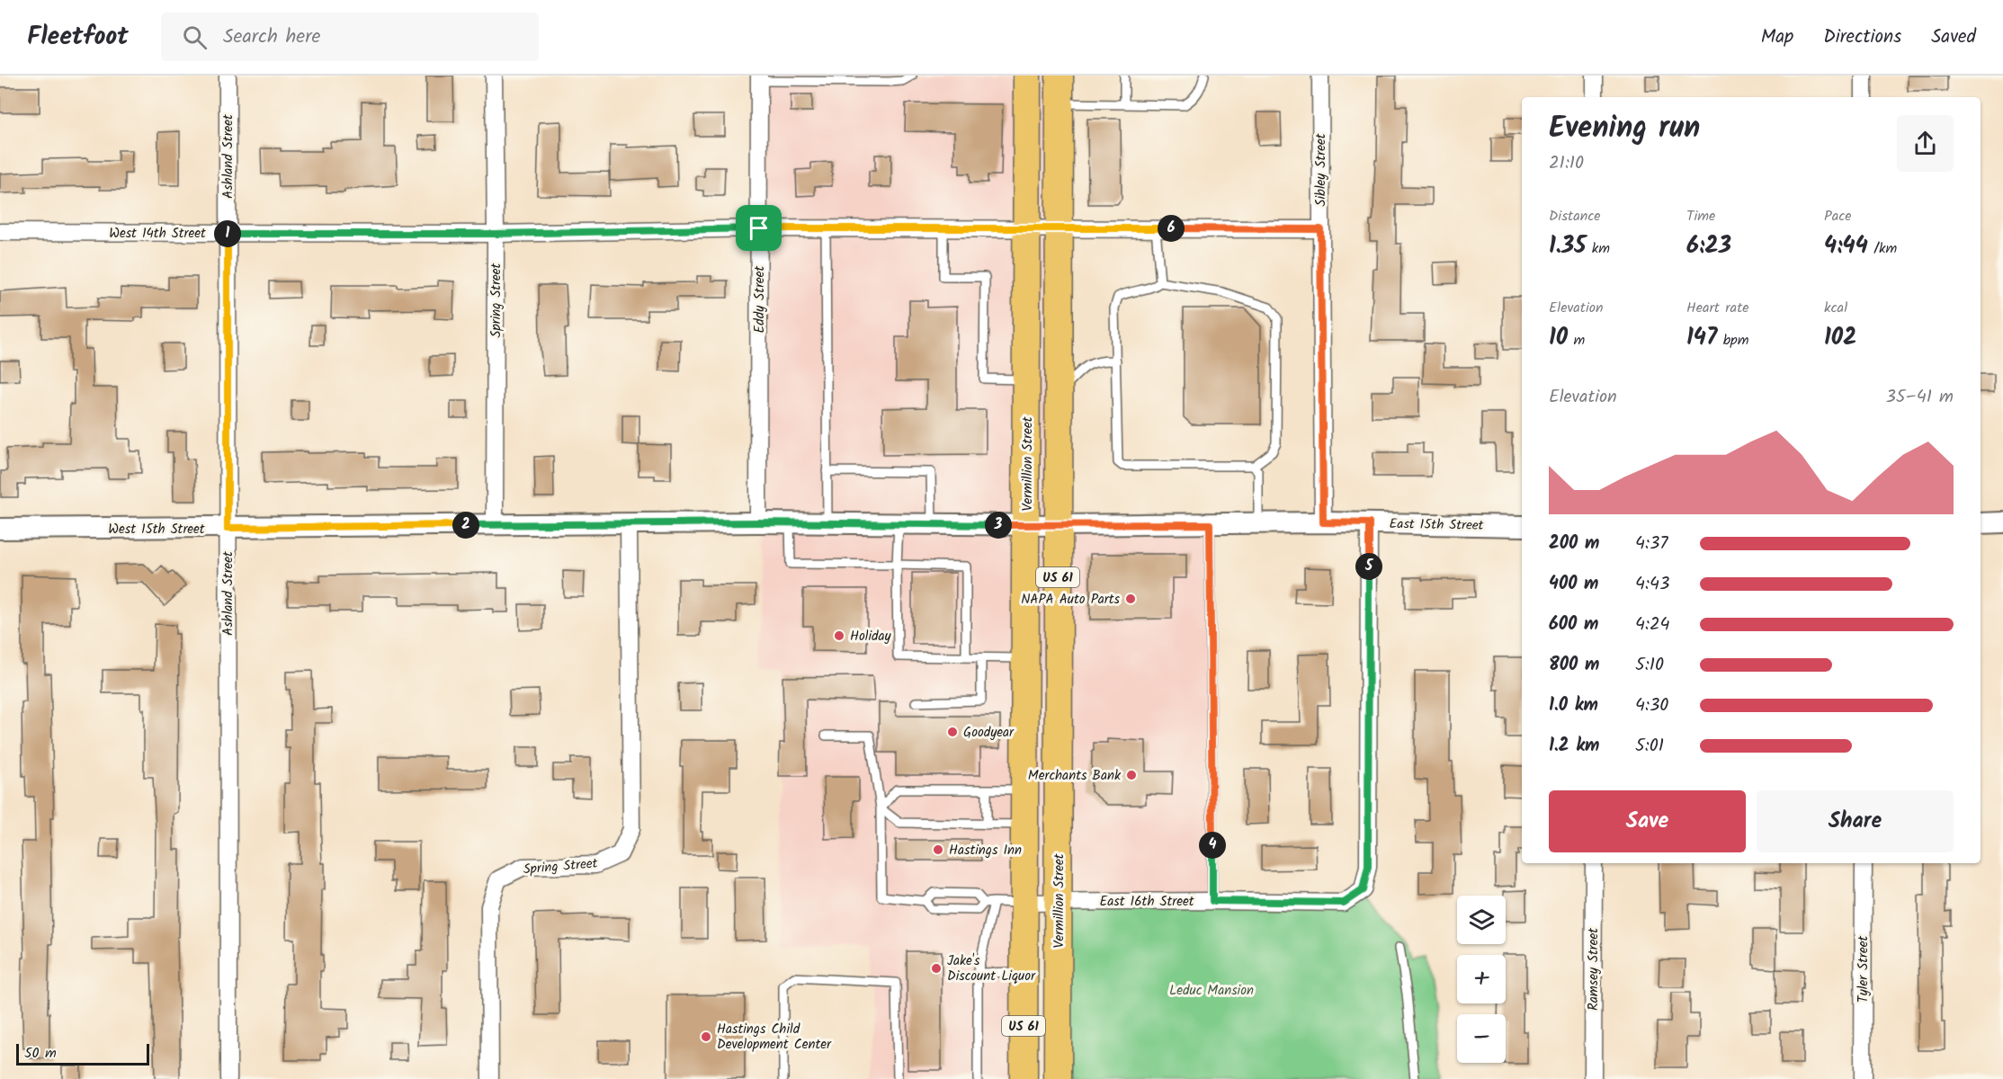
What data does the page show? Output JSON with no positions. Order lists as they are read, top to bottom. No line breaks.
{"streets":{"highway":["Vermillion Street","US 61"],"street":["Ashland Street","Sibley Street","West 14th Street","Eddy Street","Spring Street","East 15th Street","West 15th Street","East 16th Street","Ramsey Street","Tyler Street"]},"crossings":[["Ashland Street","West 14th Street"],["Ashland Street","West 15th Street"],["Sibley Street","West 14th Street"],["Sibley Street","East 15th Street"],["West 14th Street","Eddy Street"],["West 14th Street","Spring Street"],["West 14th Street","Vermillion Street"],["Eddy Street","West 15th Street"],["Spring Street","West 15th Street"],["Vermillion Street","East 15th Street"],["Vermillion Street","West 15th Street"],["Vermillion Street","East 16th Street"],["East 15th Street","West 15th Street"],["East 15th Street","East 16th Street"]],"parks":["Leduc Mansion"],"places":["NAPA Auto Parts","Holiday","Goodyear","Merchants Bank","Hastings Inn","Jake's Discount Liquor","Hastings Child Development Center"],"scale_bar":"50 m","page":{"header":"Fleetfoot","search":"Search here","nav":["Map","Directions","Saved"],"heading":["Evening run","21:10"],"stats":[["Distance","1.35 km"],["Time","6:23"],["Pace","4:44 /km"],["Elevation","10 m"],["Heart rate","147 bpm"],["kcal","102"]],"pins":["6","1","2","3","5","4"],"chart":["Elevation","35–41 m"],"list":[{"name":"200 m","note":"4:37"},{"name":"400 m","note":"4:43"},{"name":"600 m","note":"4:24"},{"name":"800 m","note":"5:10"},{"name":"1.0 km","note":"4:30"},{"name":"1.2 km","note":"5:01"}],"buttons":["Save","Share"],"map_buttons":["+","−"],"scale":"50 m"}}
